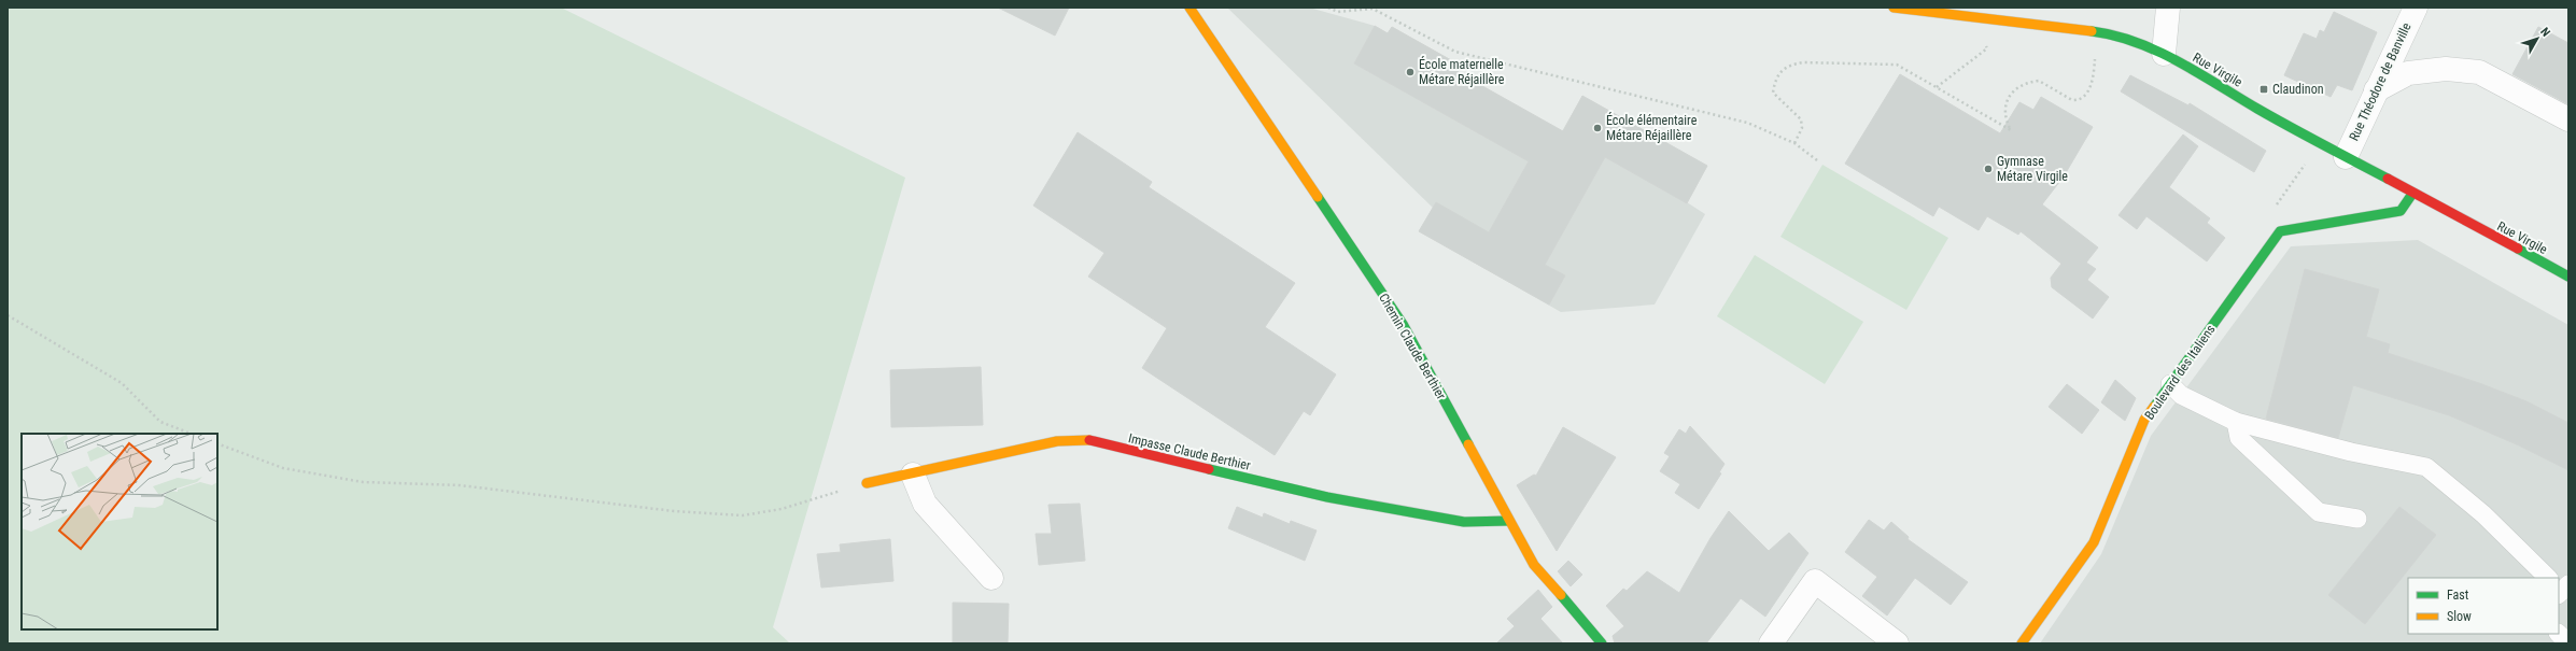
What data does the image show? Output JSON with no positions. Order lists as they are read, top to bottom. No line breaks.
{"streets":{"street":["Rue Virgile","Rue Théodore de Banville","Chemin Claude Berthier","Boulevard des Italiens","Impasse Claude Berthier"]},"crossings":[["Rue Virgile","Rue Théodore de Banville"],["Chemin Claude Berthier","Impasse Claude Berthier"]],"places":{"other":["École maternelle Métare Réjaillère","École élémentaire Métare Réjaillère","Gymnase Métare Virgile"],"transit":["Claudinon"]},"legend":["Fast","Slow"],"north":"top right"}
